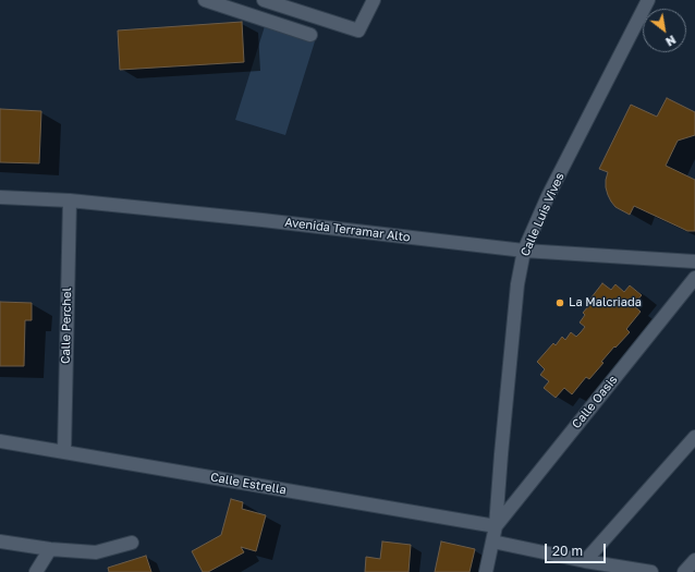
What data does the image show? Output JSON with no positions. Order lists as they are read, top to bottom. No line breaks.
{"streets":{"street":["Calle Luis Vives","Avenida Terramar Alto","Calle Perchel","Calle Oasis","Calle Estrella"]},"crossings":[["Calle Luis Vives","Avenida Terramar Alto"],["Calle Luis Vives","Calle Oasis"],["Calle Luis Vives","Calle Estrella"],["Avenida Terramar Alto","Calle Perchel"],["Calle Perchel","Calle Estrella"],["Calle Oasis","Calle Estrella"]],"places":["La Malcriada"],"scale_bar":"20 m","north":"bottom right"}
